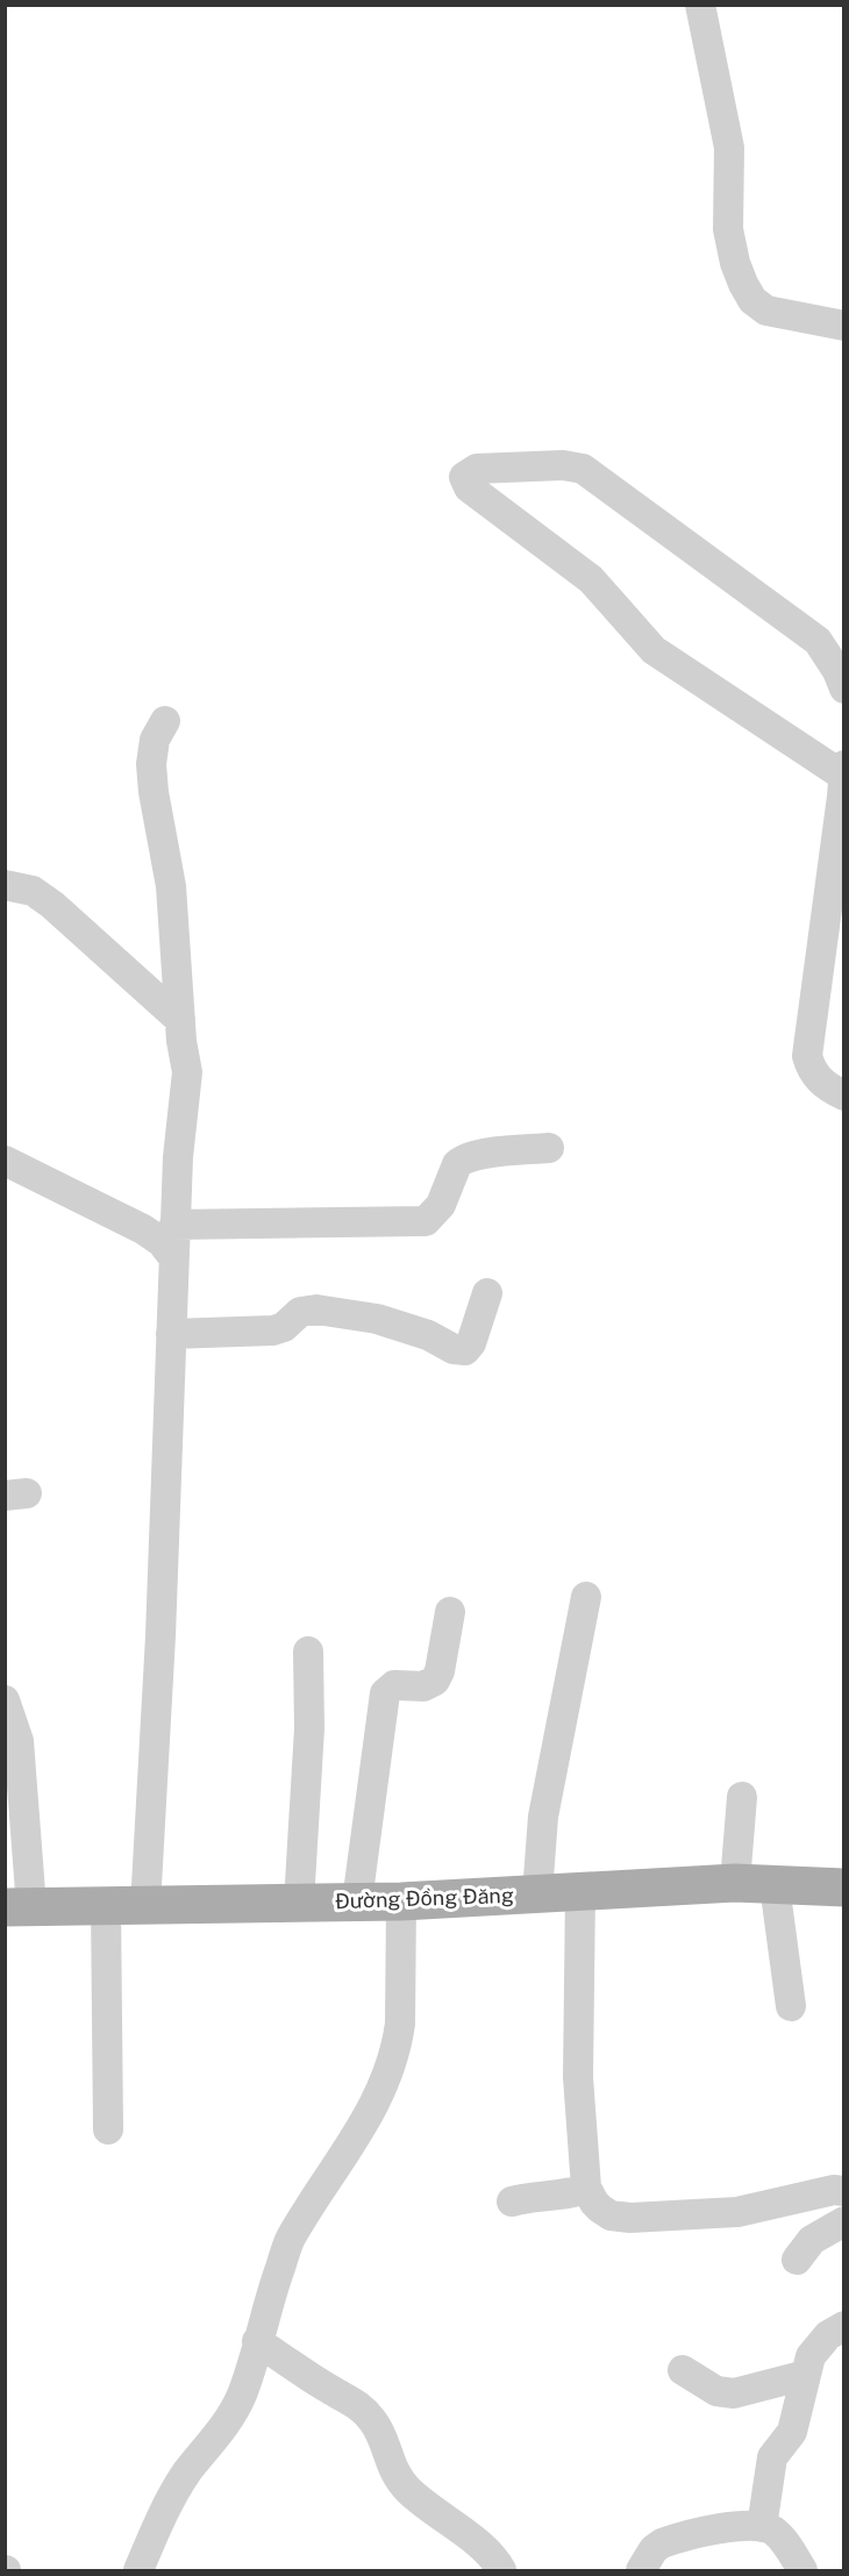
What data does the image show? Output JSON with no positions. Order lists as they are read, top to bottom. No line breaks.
{"streets":{"main road":["Đường Đồng Đăng"]}}
